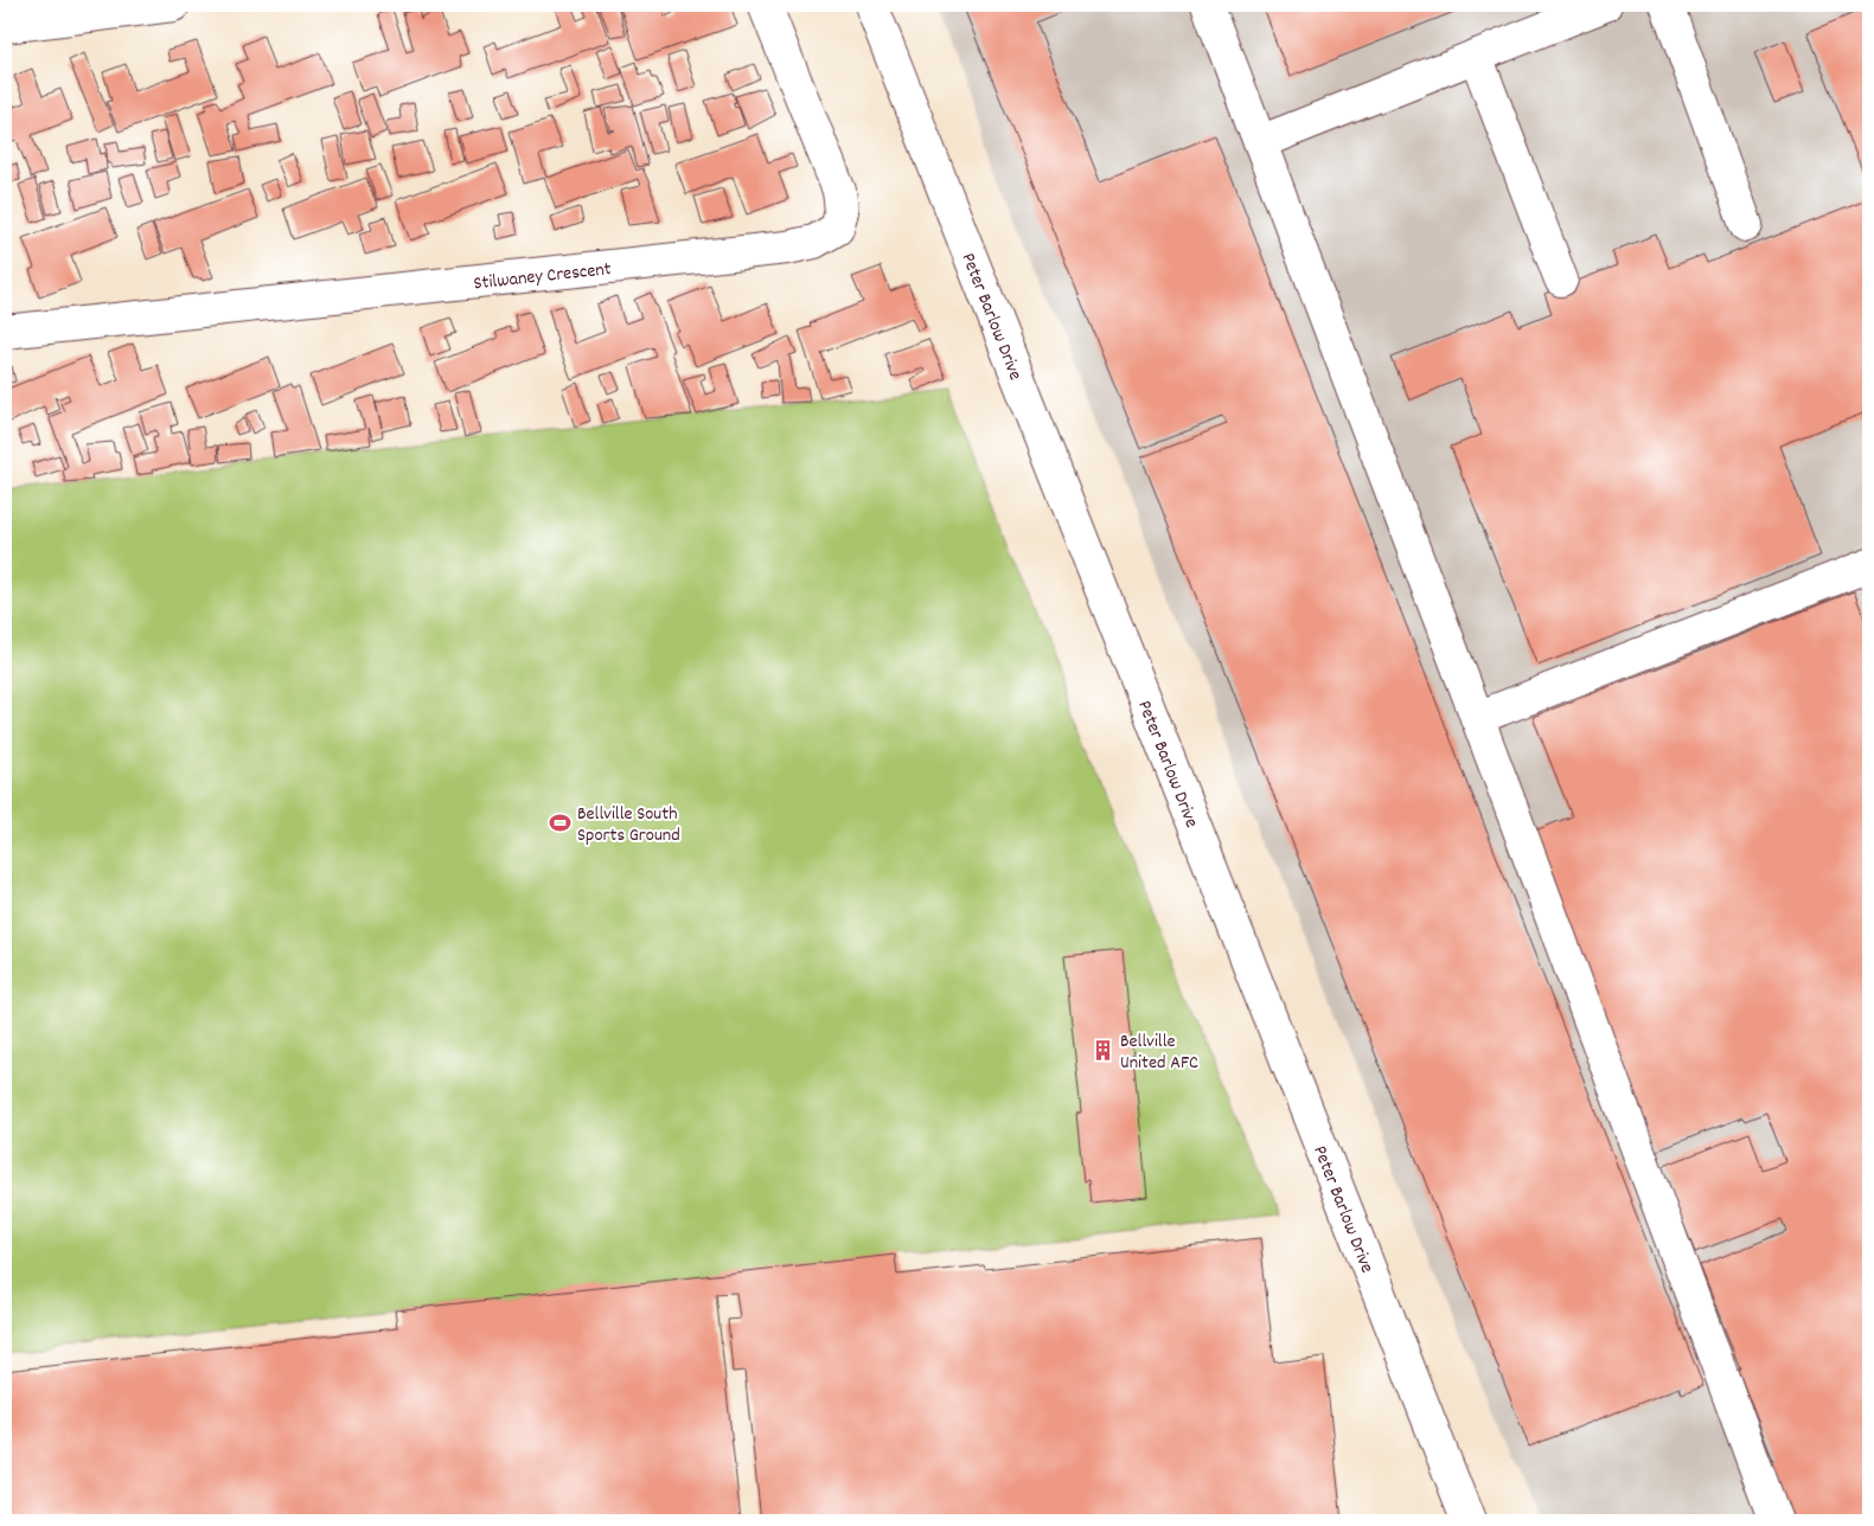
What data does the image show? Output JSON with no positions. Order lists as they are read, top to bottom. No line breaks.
{"streets":{"street":["Stilwaney Crescent","Peter Barlow Drive"]},"places":{"sports":["Bellville South Sports Ground"],"building":["Bellville United AFC"]}}
